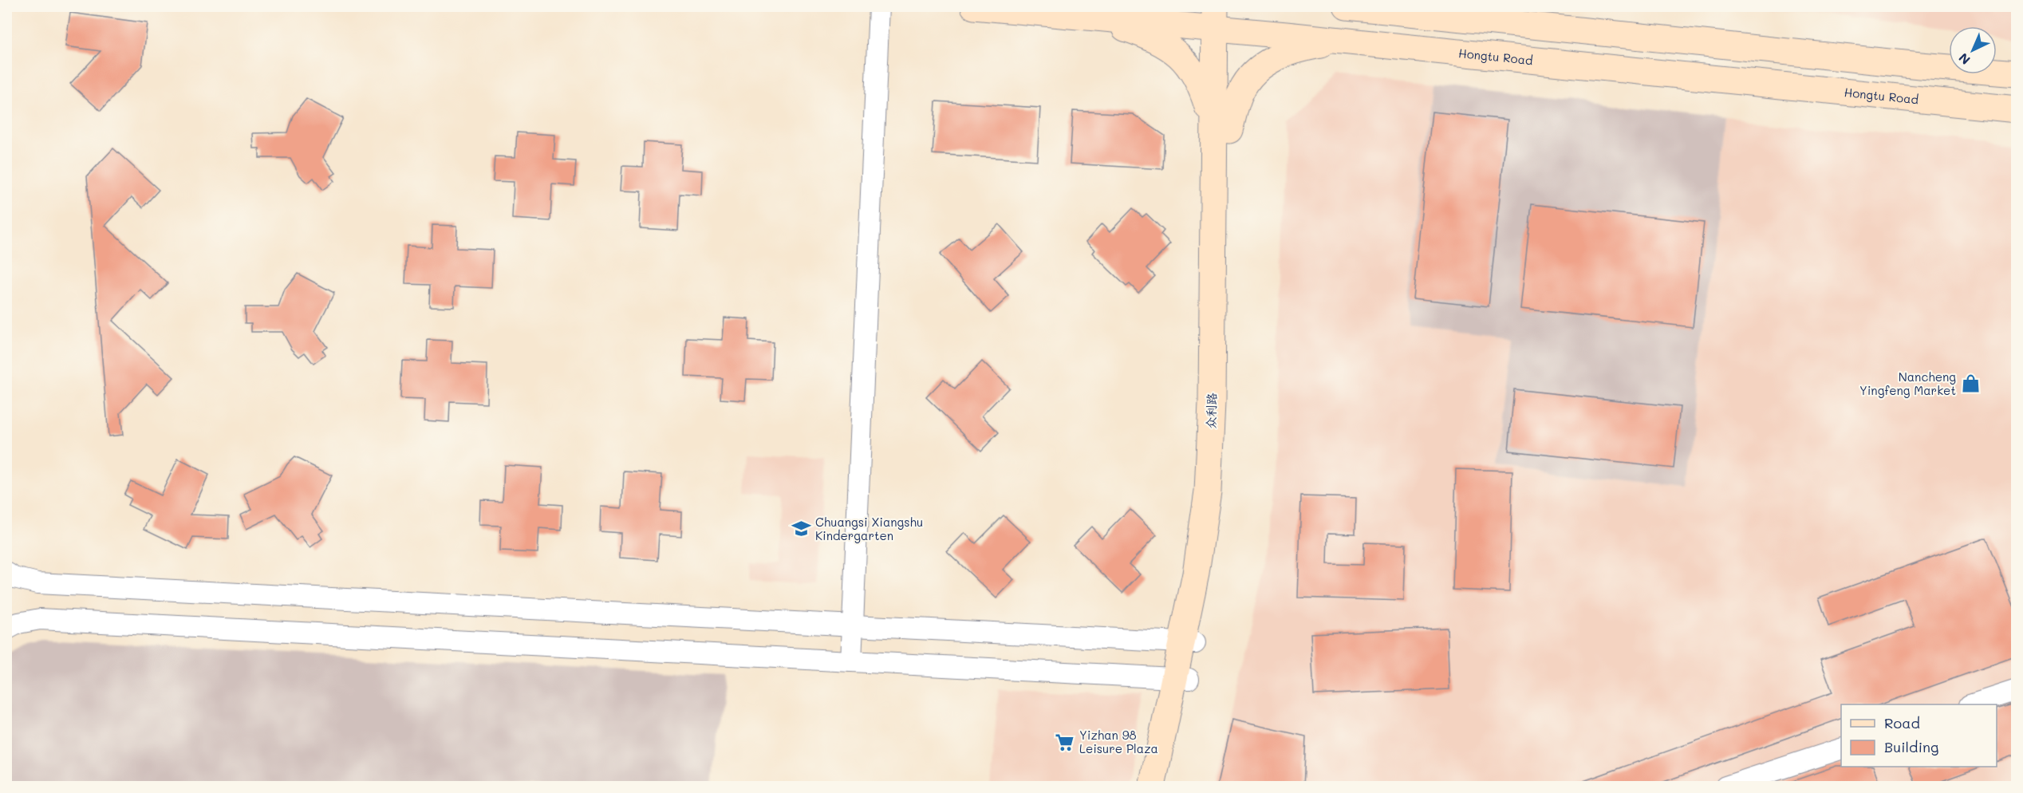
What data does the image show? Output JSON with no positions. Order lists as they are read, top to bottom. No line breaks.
{"streets":{"main road":["Hongtu Road","众利路"]},"crossings":[["Hongtu Road","众利路"]],"places":{"shop":["Nancheng Yingfeng Market"],"school or university":["Chuangsi Xiangshu Kindergarten"],"supermarket":["Yizhan 98 Leisure Plaza"]},"legend":["Road","Building"],"north":"bottom left"}
